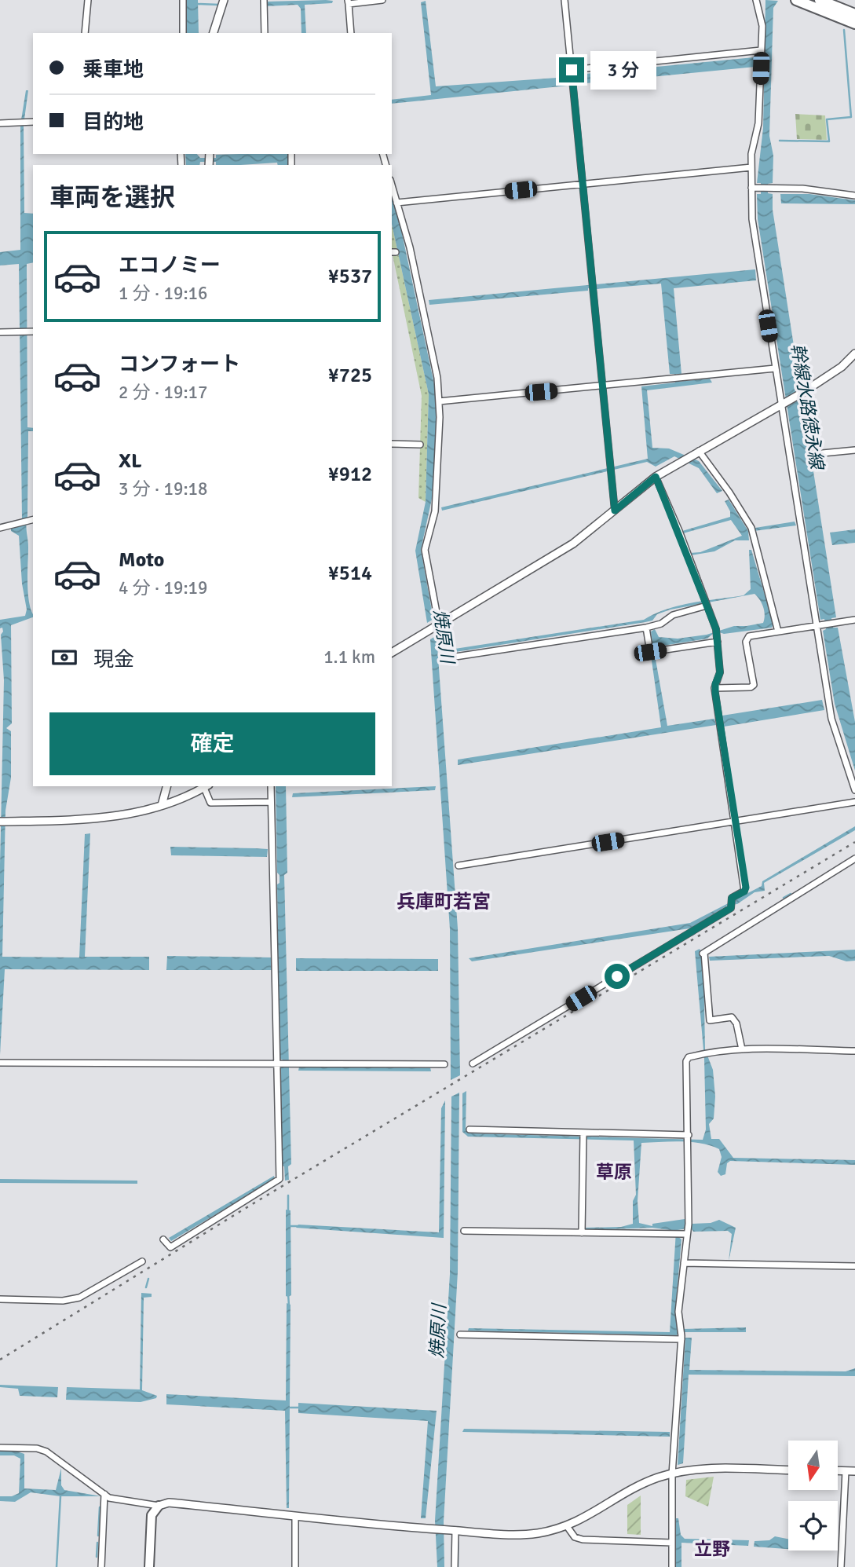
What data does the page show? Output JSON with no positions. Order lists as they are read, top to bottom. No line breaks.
{"districts":["兵庫町若宮","草原","立野"],"water":["幹線水路徳永線","焼原川"],"north":"bottom","page":{"banner":["乗車地","目的地"],"bubble":"3 分","heading":"車両を選択","list":[{"name":"エコノミー","note":"1 分 · 19:16","value":"¥537"},{"name":"コンフォート","note":"2 分 · 19:17","value":"¥725"},{"name":"XL","note":"3 分 · 19:18","value":"¥912"},{"name":"Moto","note":"4 分 · 19:19","value":"¥514"}],"pay":["現金","1.1 km"],"buttons":"確定"}}
